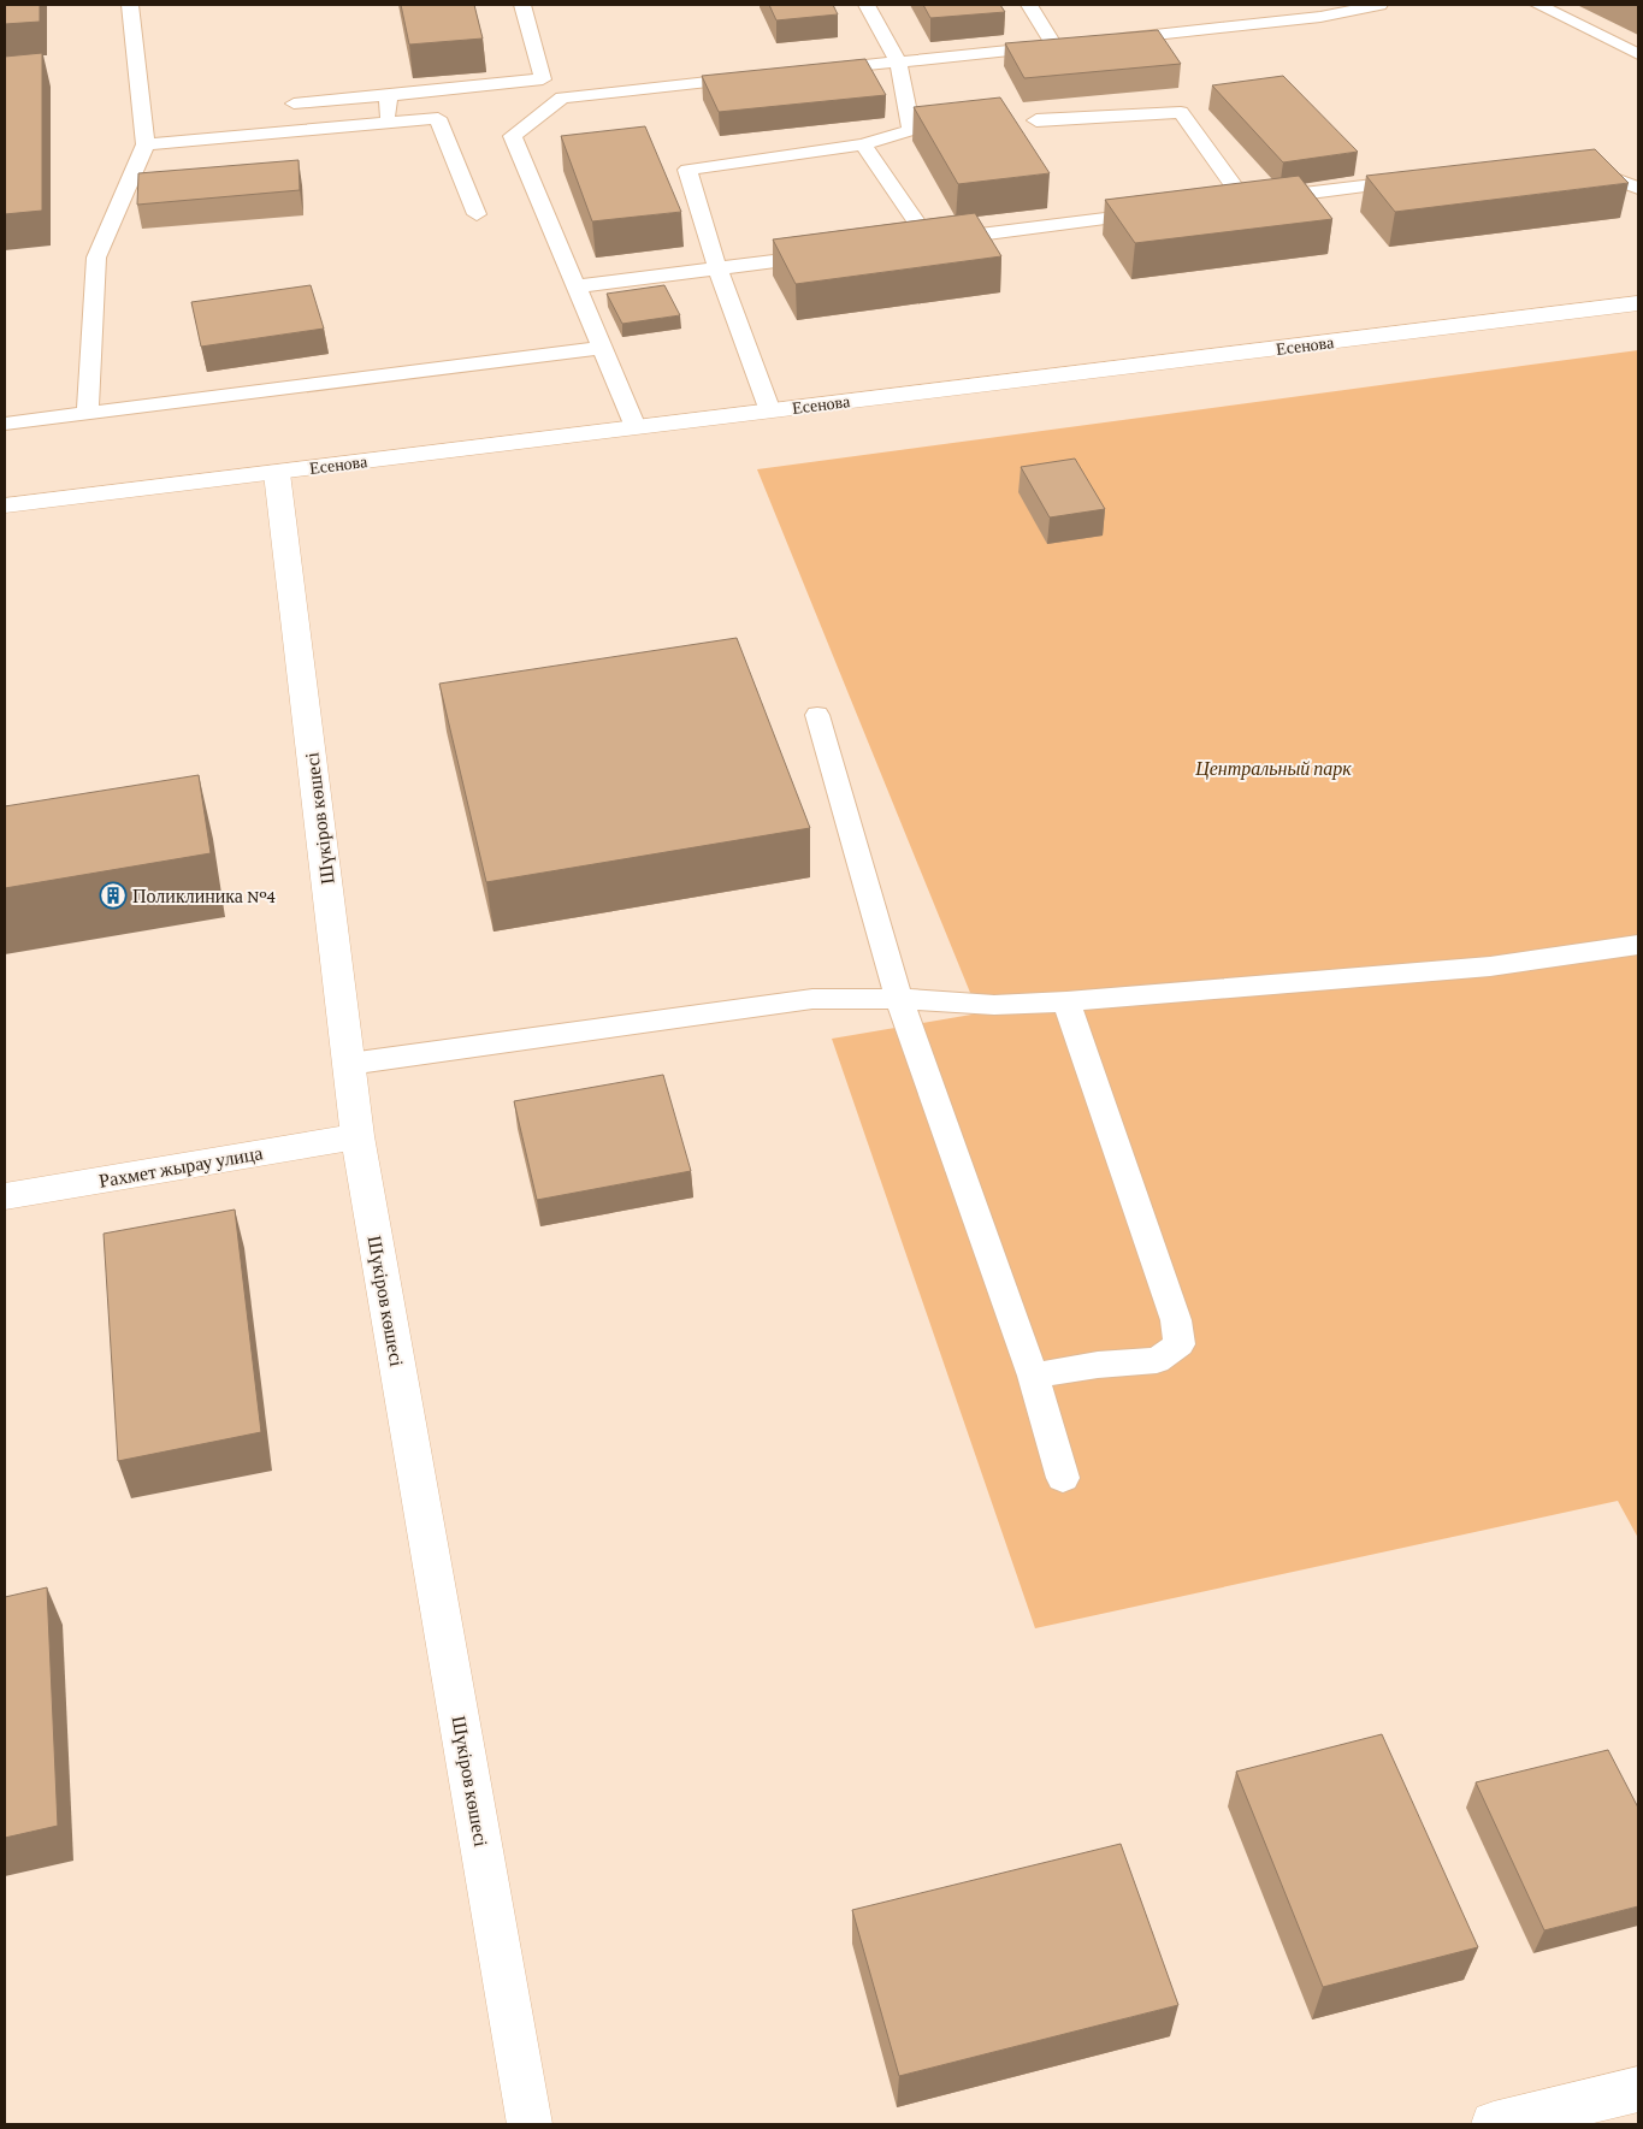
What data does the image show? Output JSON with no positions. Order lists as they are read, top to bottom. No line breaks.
{"streets":{"street":["Есенова","Шүкіров көшесі","Рахмет жырау улица"]},"crossings":[["Есенова","Шүкіров көшесі"],["Шүкіров көшесі","Рахмет жырау улица"]],"parks":["Центральный парк"],"places":{"building":["Поликлиника №4"]}}
